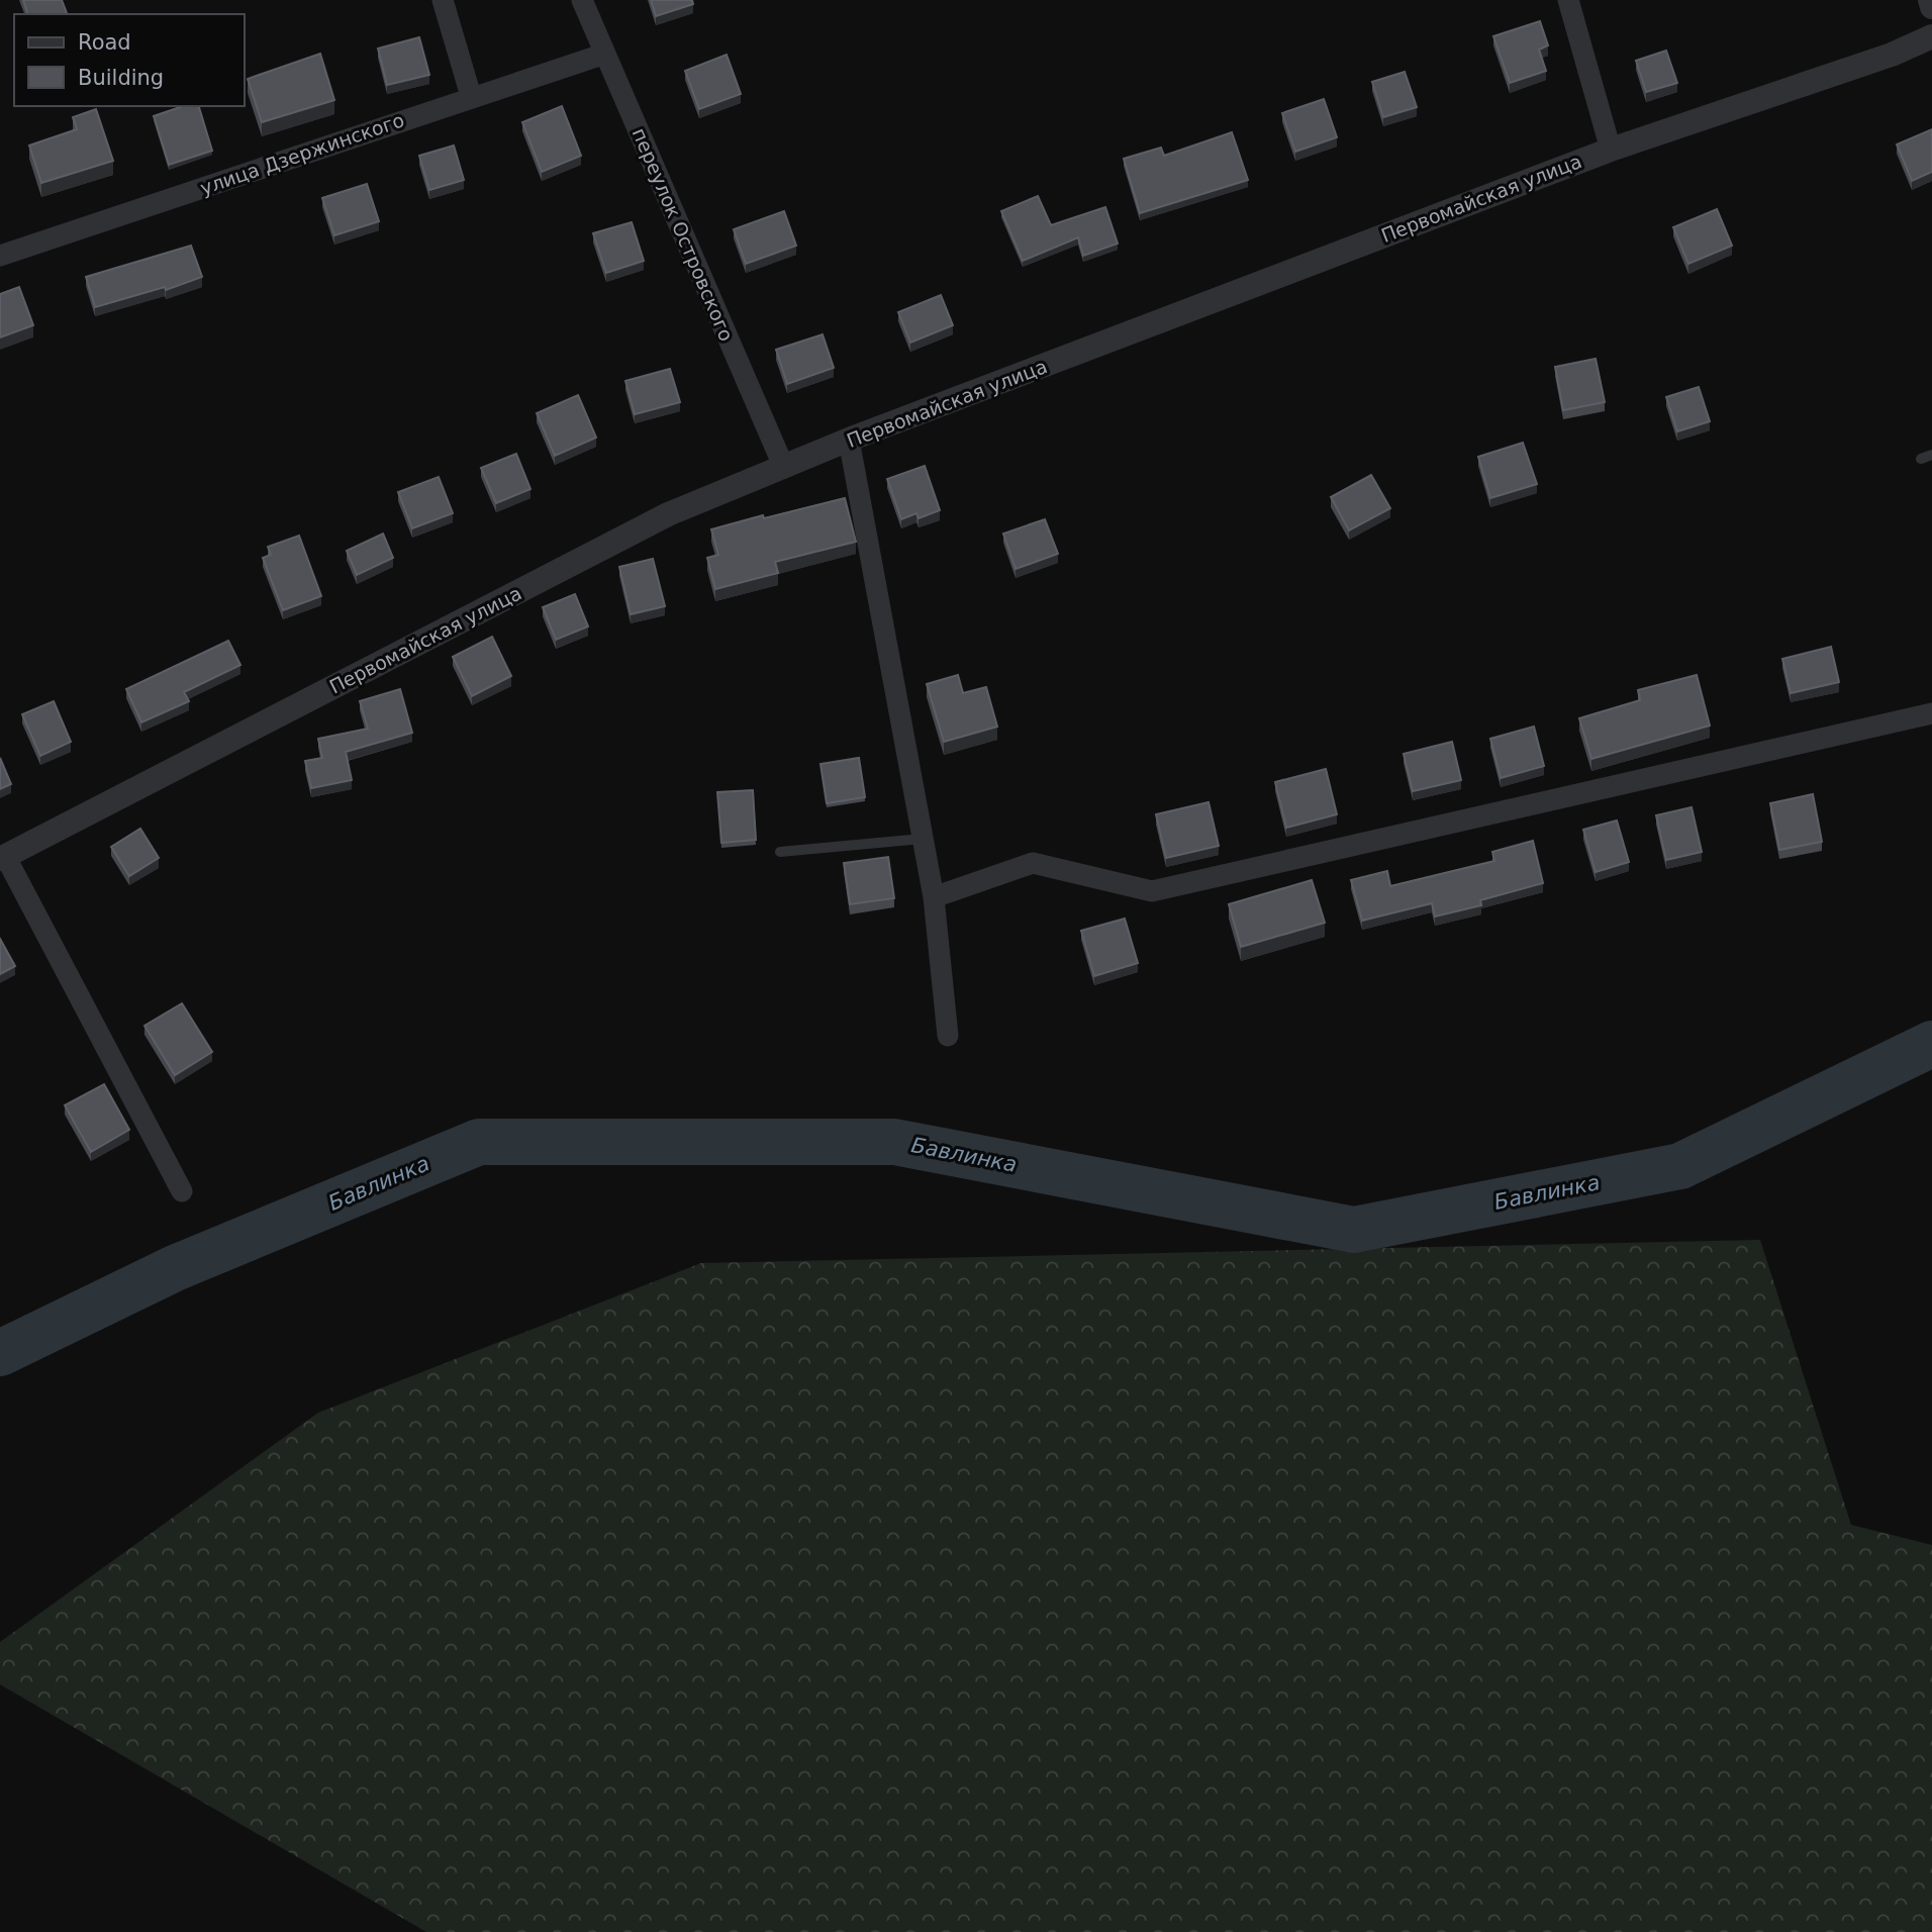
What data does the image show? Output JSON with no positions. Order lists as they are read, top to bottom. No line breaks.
{"streets":{"street":["улица Дзержинского","Первомайская улица","переулок Островского"]},"crossings":[["улица Дзержинского","переулок Островского"],["Первомайская улица","переулок Островского"]],"water":["Бавлинка"],"legend":["Road","Building"]}
